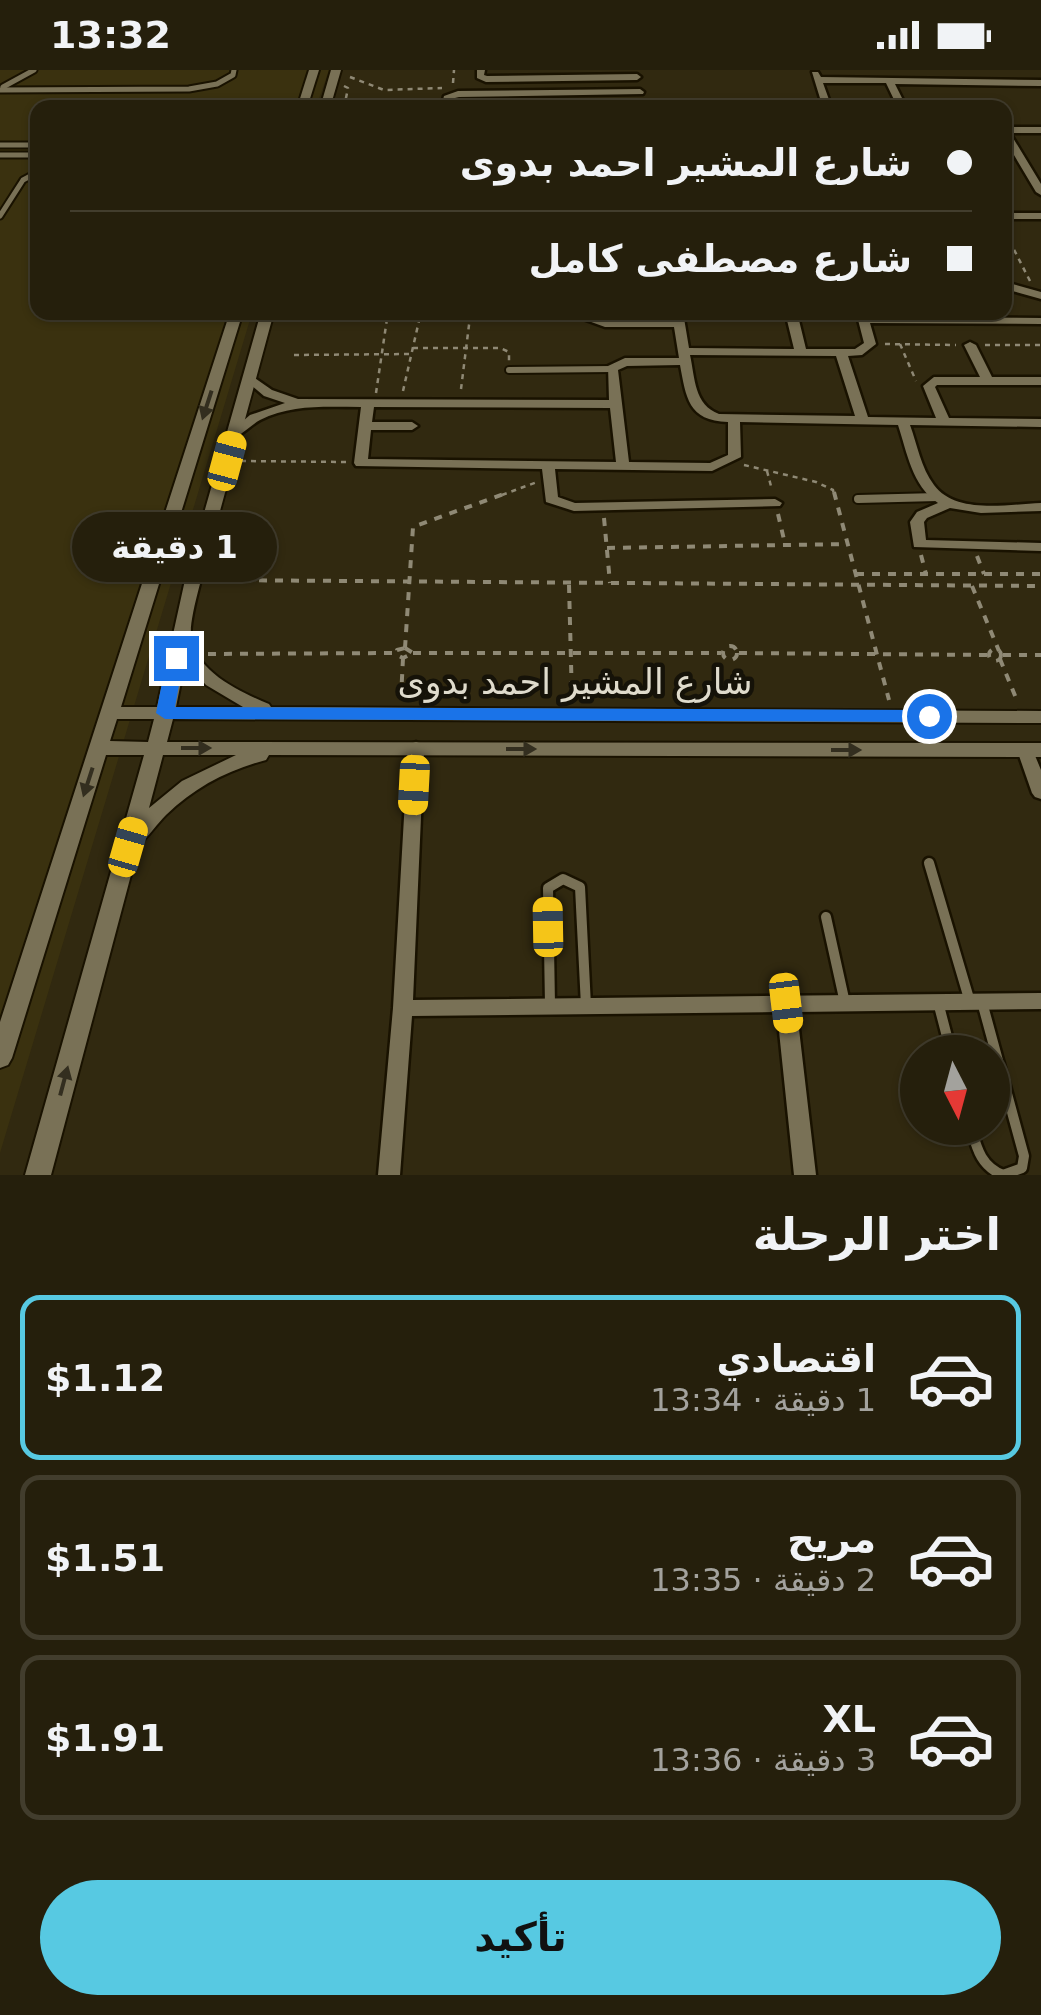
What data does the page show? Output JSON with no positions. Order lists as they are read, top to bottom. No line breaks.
{"streets":{"street":["شارع المشير احمد بدوى"]},"north":"bottom","page":{"status":"13:32","banner":["شارع المشير احمد بدوى","شارع مصطفى كامل"],"bubble":"1 دقيقة","heading":"اختر الرحلة","list":[{"name":"اقتصادي","note":"1 دقيقة · 13:34","value":"$1.12"},{"name":"مريح","note":"2 دقيقة · 13:35","value":"$1.51"},{"name":"XL","note":"3 دقيقة · 13:36","value":"$1.91"}],"buttons":"تأكيد"}}
